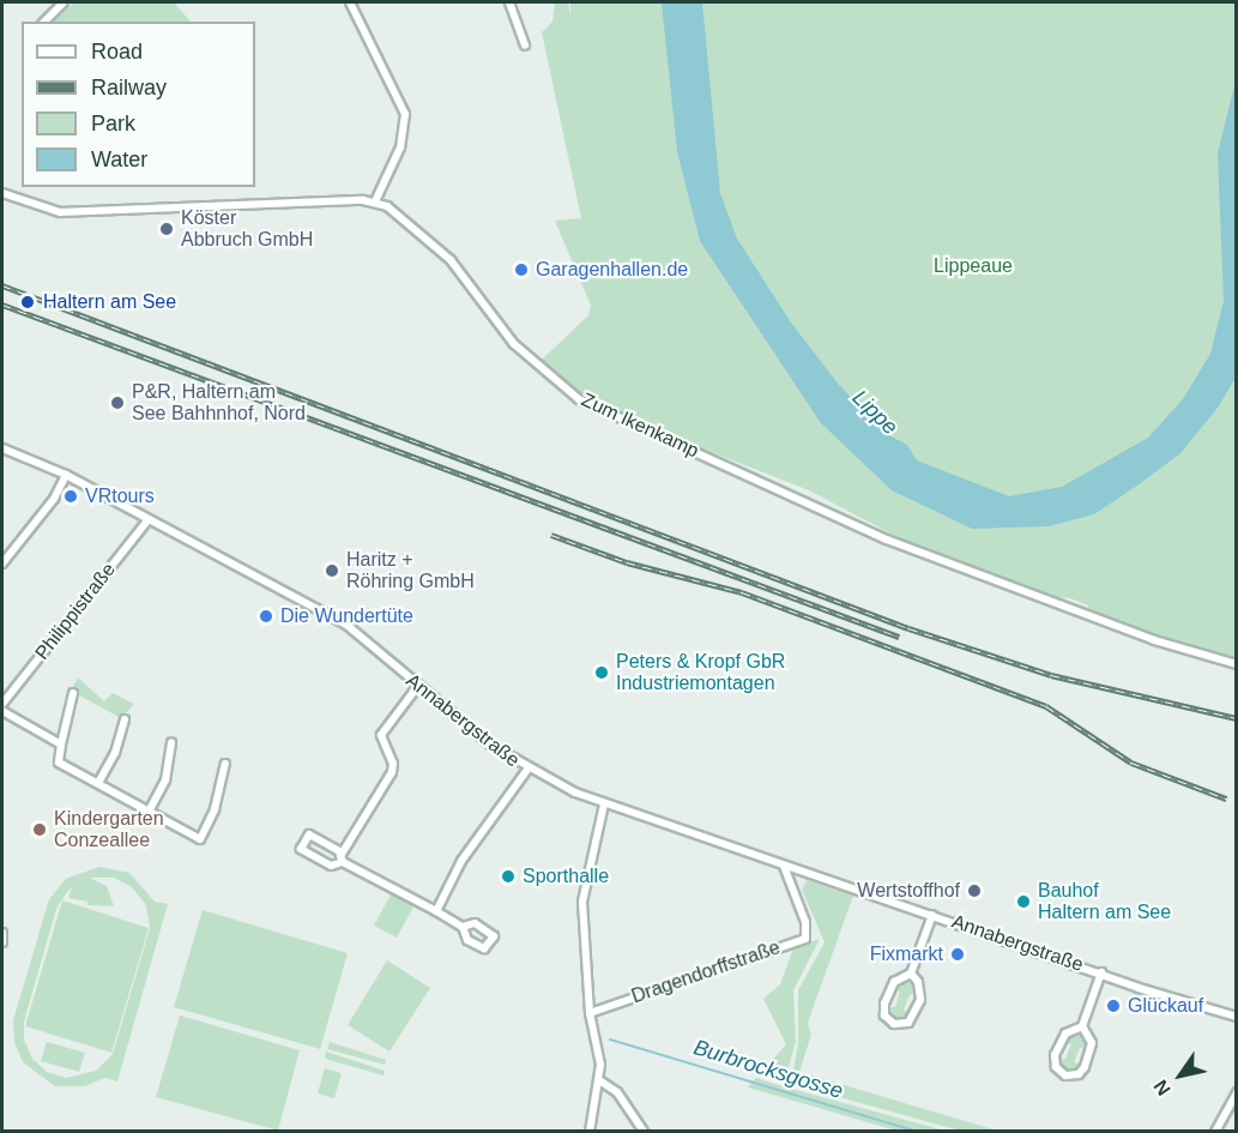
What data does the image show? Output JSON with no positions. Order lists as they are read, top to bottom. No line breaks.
{"streets":{"street":["Zum Ikenkamp","Philippistraße","Annabergstraße","Dragendorffstraße"]},"crossings":[["Philippistraße","Annabergstraße"],["Annabergstraße","Dragendorffstraße"]],"water":["Lippe","Burbrocksgosse"],"parks":["Lippeaue"],"places":["Köster Abbruch GmbH","Garagenhallen.de","Haltern am See","P&R, Haltern am See Bahhnhof, Nord","VRtours","Haritz + Röhring GmbH","Die Wundertüte","Peters & Kropf GbR Industriemontagen","Kindergarten Conzeallee","Sporthalle","Wertstoffhof","Bauhof Haltern am See","Fixmarkt","Glückauf"],"legend":["Road","Railway","Park","Water"],"north":"bottom left"}
